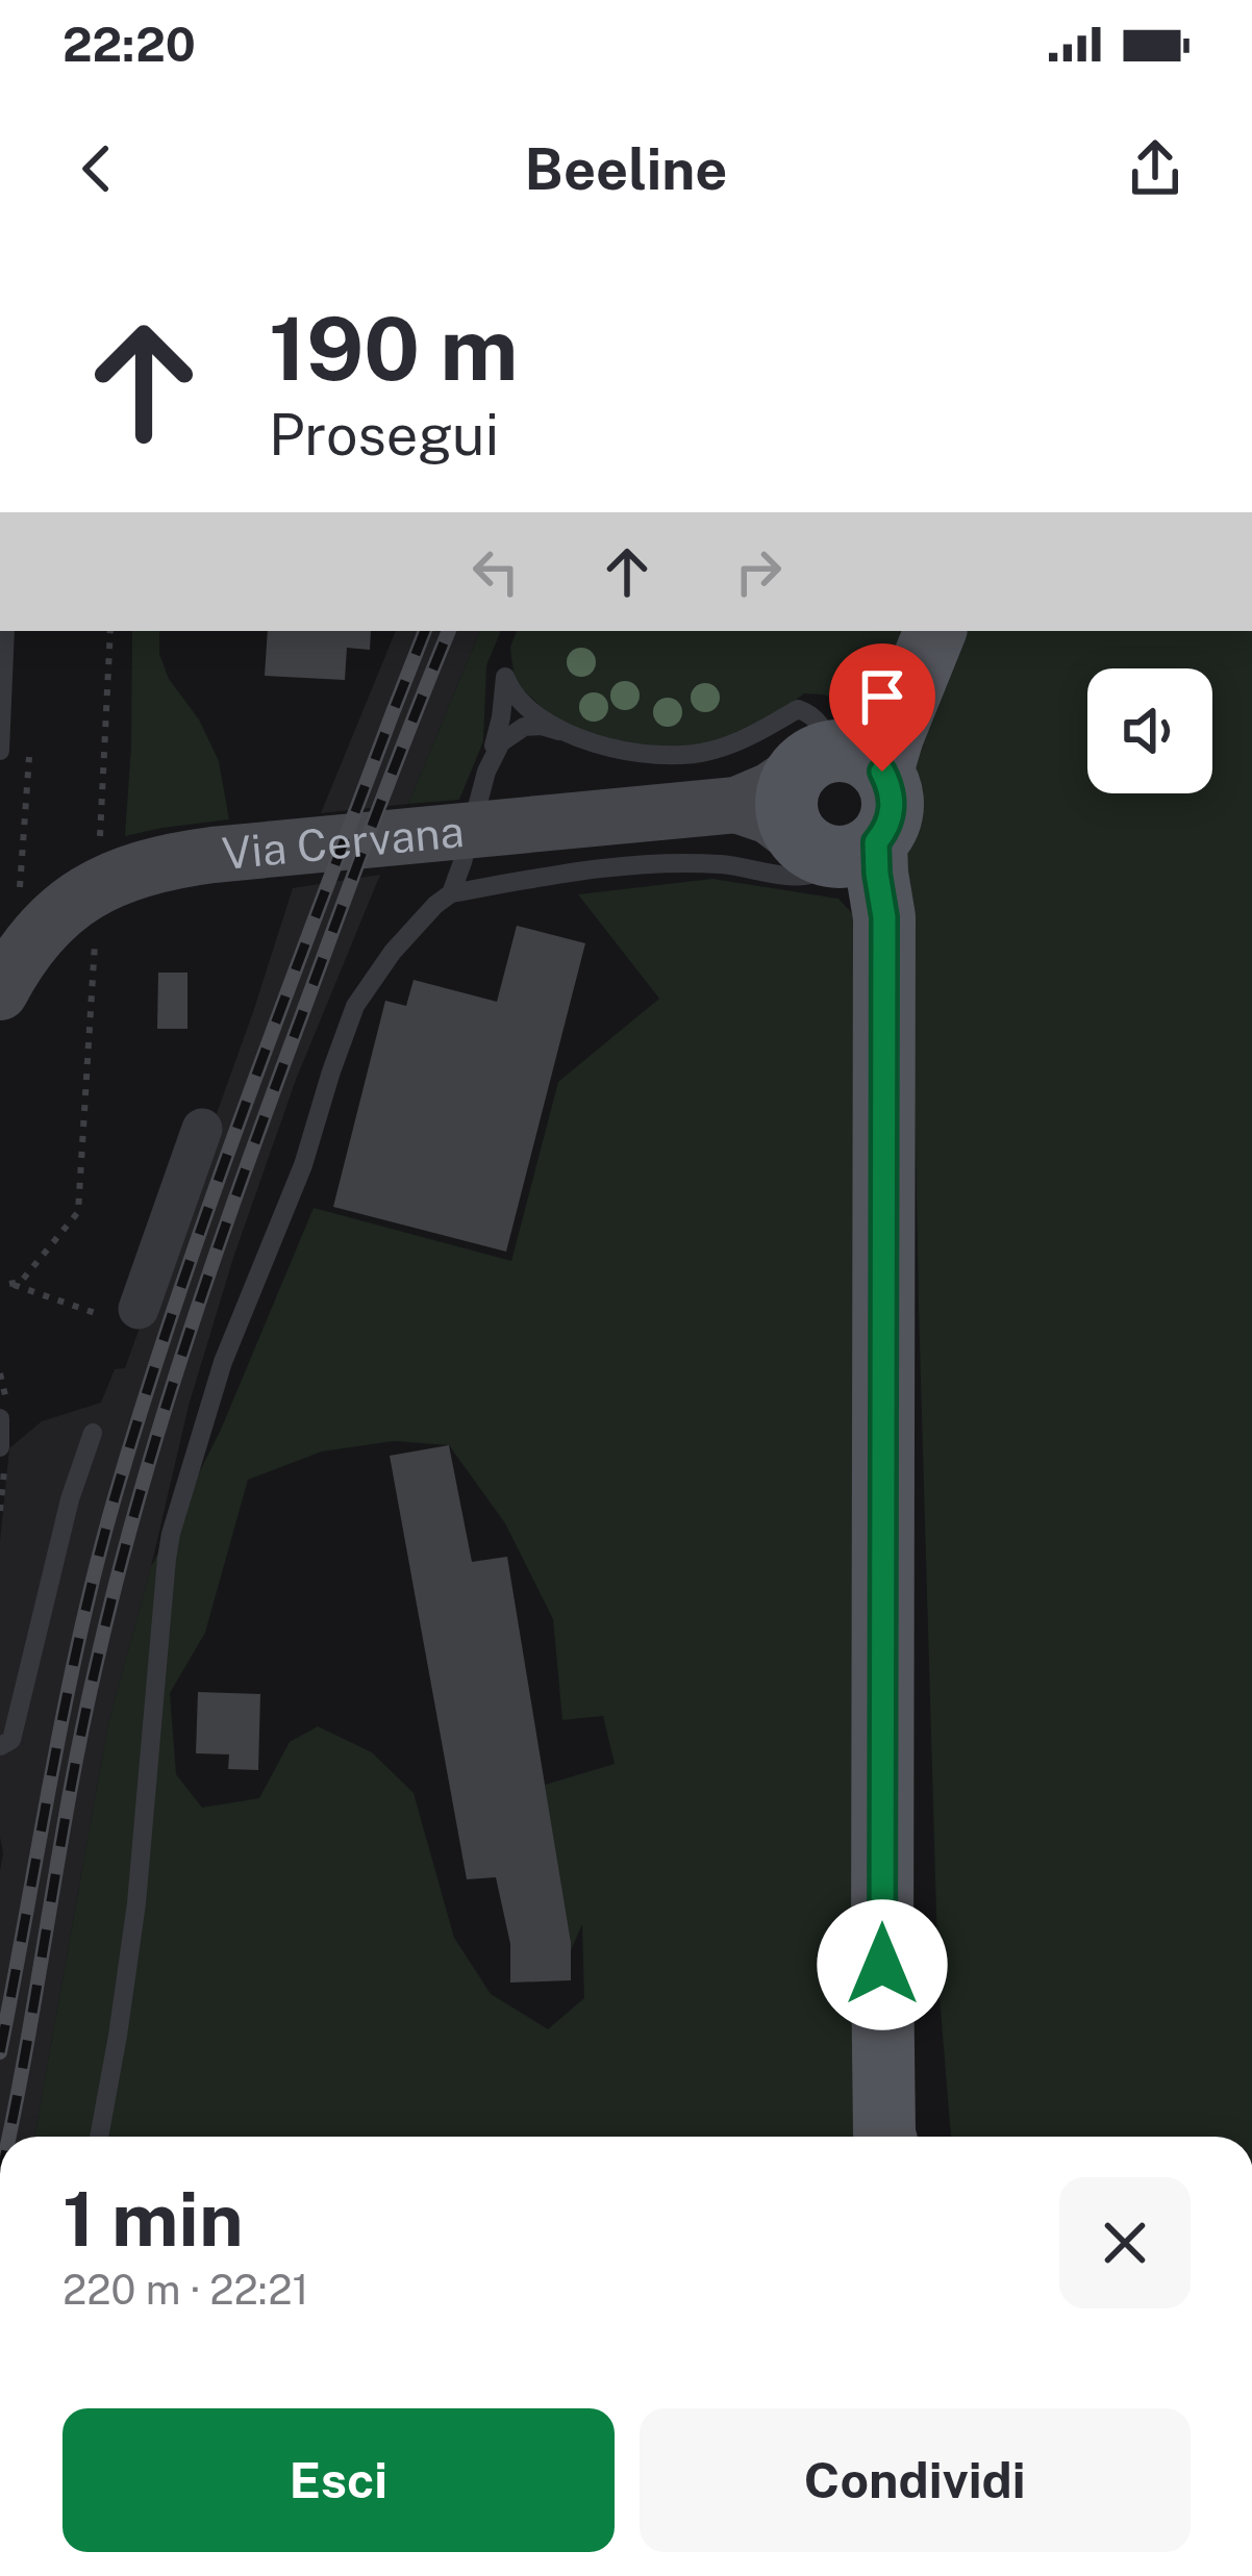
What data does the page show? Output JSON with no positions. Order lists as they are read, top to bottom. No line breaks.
{"streets":{"street":["Via Cervana"]},"page":{"status":"22:20","header":"Beeline","turn":["190 m","Prosegui"],"heading":["1 min","220 m · 22:21"],"buttons":["Esci","Condividi"]}}
